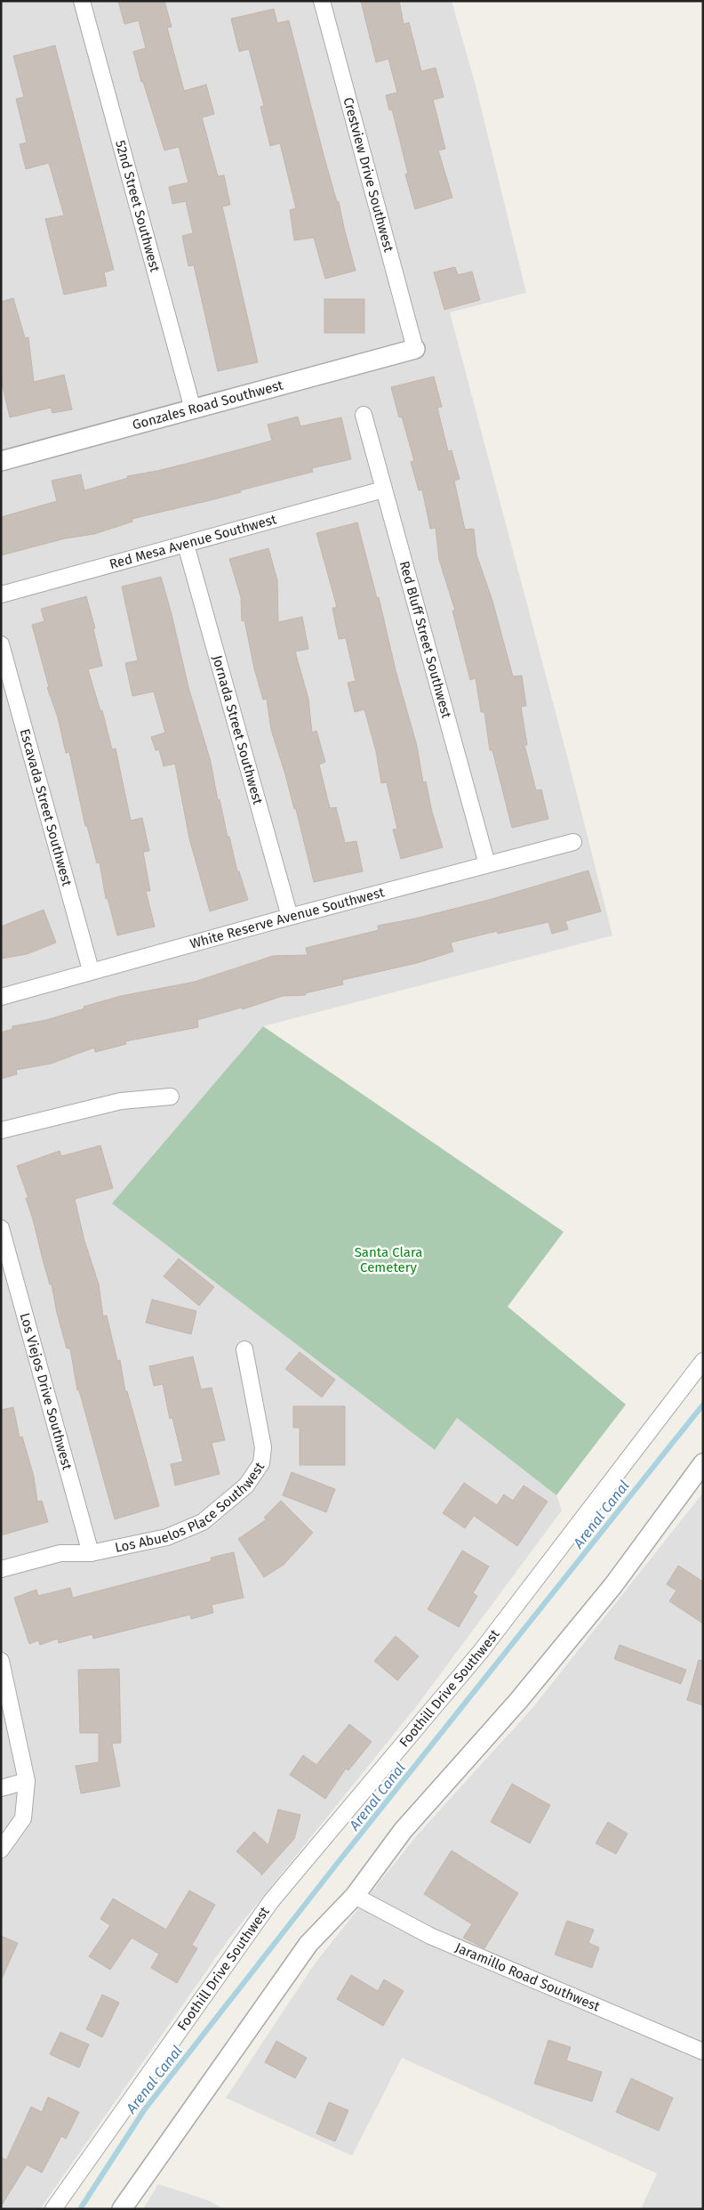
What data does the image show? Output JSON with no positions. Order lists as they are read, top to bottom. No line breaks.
{"streets":{"street":["Crestview Drive Southwest","52nd Street Southwest","Gonzales Road Southwest","Red Mesa Avenue Southwest","Red Bluff Street Southwest","Jornada Street Southwest","Escavada Street Southwest","White Reserve Avenue Southwest","Los Viejos Drive Southwest","Los Abuelos Place Southwest","Foothill Drive Southwest","Jaramillo Road Southwest"]},"crossings":[["Crestview Drive Southwest","Gonzales Road Southwest"],["52nd Street Southwest","Gonzales Road Southwest"],["Red Mesa Avenue Southwest","Red Bluff Street Southwest"],["Red Mesa Avenue Southwest","Jornada Street Southwest"],["Red Bluff Street Southwest","White Reserve Avenue Southwest"],["Jornada Street Southwest","White Reserve Avenue Southwest"],["Escavada Street Southwest","White Reserve Avenue Southwest"],["Los Viejos Drive Southwest","Los Abuelos Place Southwest"]],"water":["Arenal Canal"],"parks":["Santa Clara Cemetery"]}
